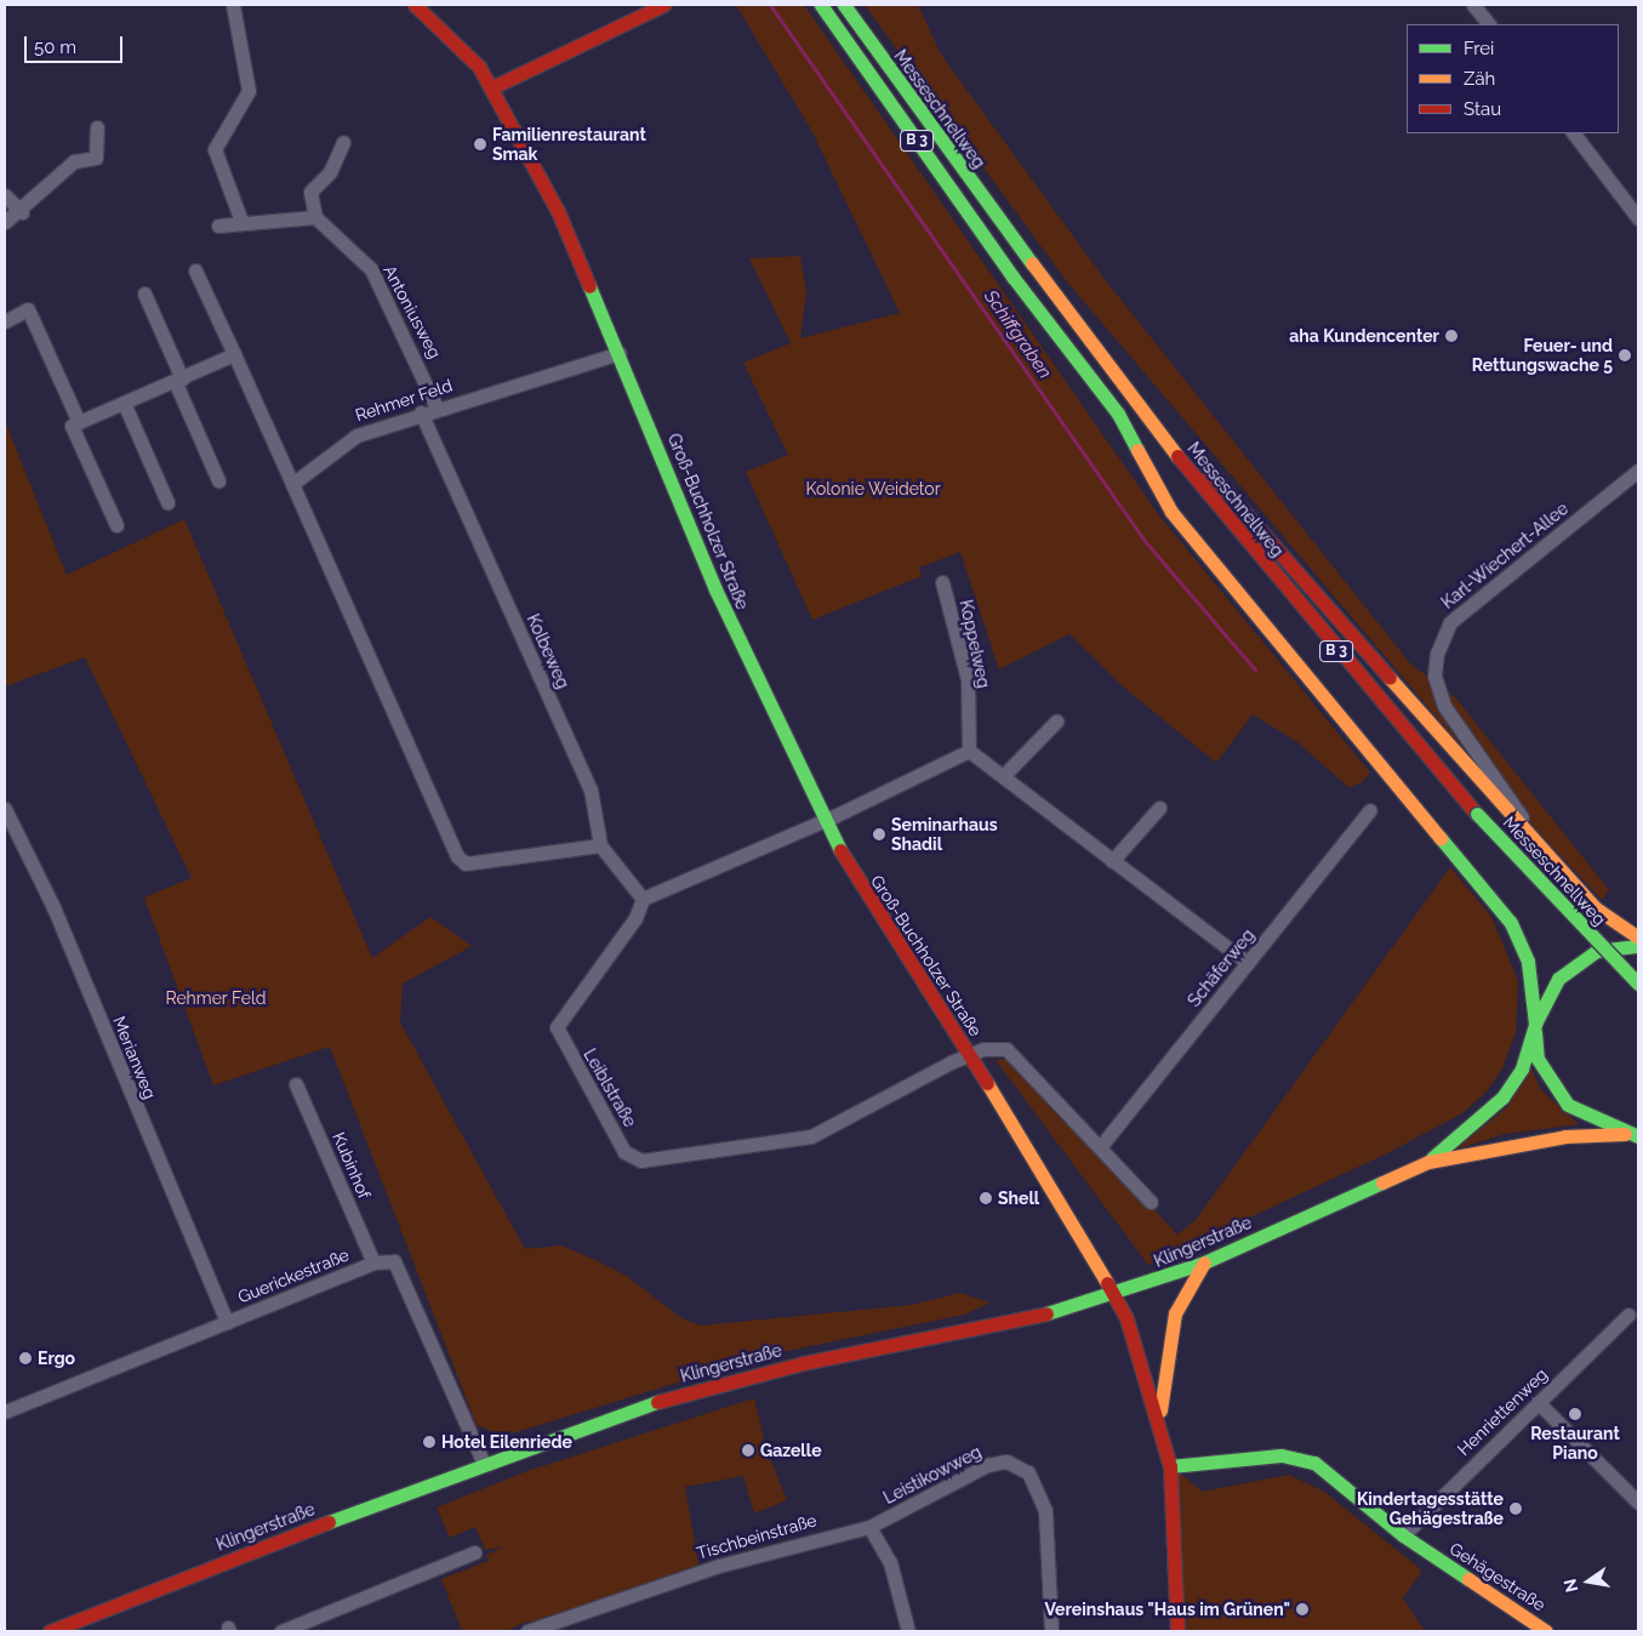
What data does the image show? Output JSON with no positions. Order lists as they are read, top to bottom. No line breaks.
{"streets":{"main road":["Messeschnellweg","B 3","Groß-Buchholzer Straße","Klingerstraße","Gehägestraße"],"street":["Antoniusweg","Rehmer Feld","Karl-Wiechert-Allee","Koppelweg","Kolbeweg","Schäferweg","Merianweg","Leiblstraße","Kubinhof","Guerickestraße","Henriettenweg","Leistikowweg","Tischbeinstraße"]},"crossings":[["Antoniusweg","Rehmer Feld"],["Rehmer Feld","Groß-Buchholzer Straße"],["Rehmer Feld","Kolbeweg"],["Groß-Buchholzer Straße","Schäferweg"],["Groß-Buchholzer Straße","Leiblstraße"],["Groß-Buchholzer Straße","Klingerstraße"],["Kolbeweg","Leiblstraße"],["Merianweg","Guerickestraße"],["Kubinhof","Guerickestraße"],["Klingerstraße","Guerickestraße"],["Henriettenweg","Gehägestraße"],["Leistikowweg","Tischbeinstraße"]],"water":["Schiffgraben"],"parks":["Kolonie Weidetor","Rehmer Feld"],"places":["Familienrestaurant Smak","aha Kundencenter","Feuer- und Rettungswache 5","Seminarhaus Shadil","Shell","Ergo","Restaurant Piano","Hotel Eilenriede","Gazelle","Kindertagesstätte Gehägestraße","Vereinshaus \"Haus im Grünen\""],"legend":["Frei","Zäh","Stau"],"scale_bar":"50 m","north":"left"}
